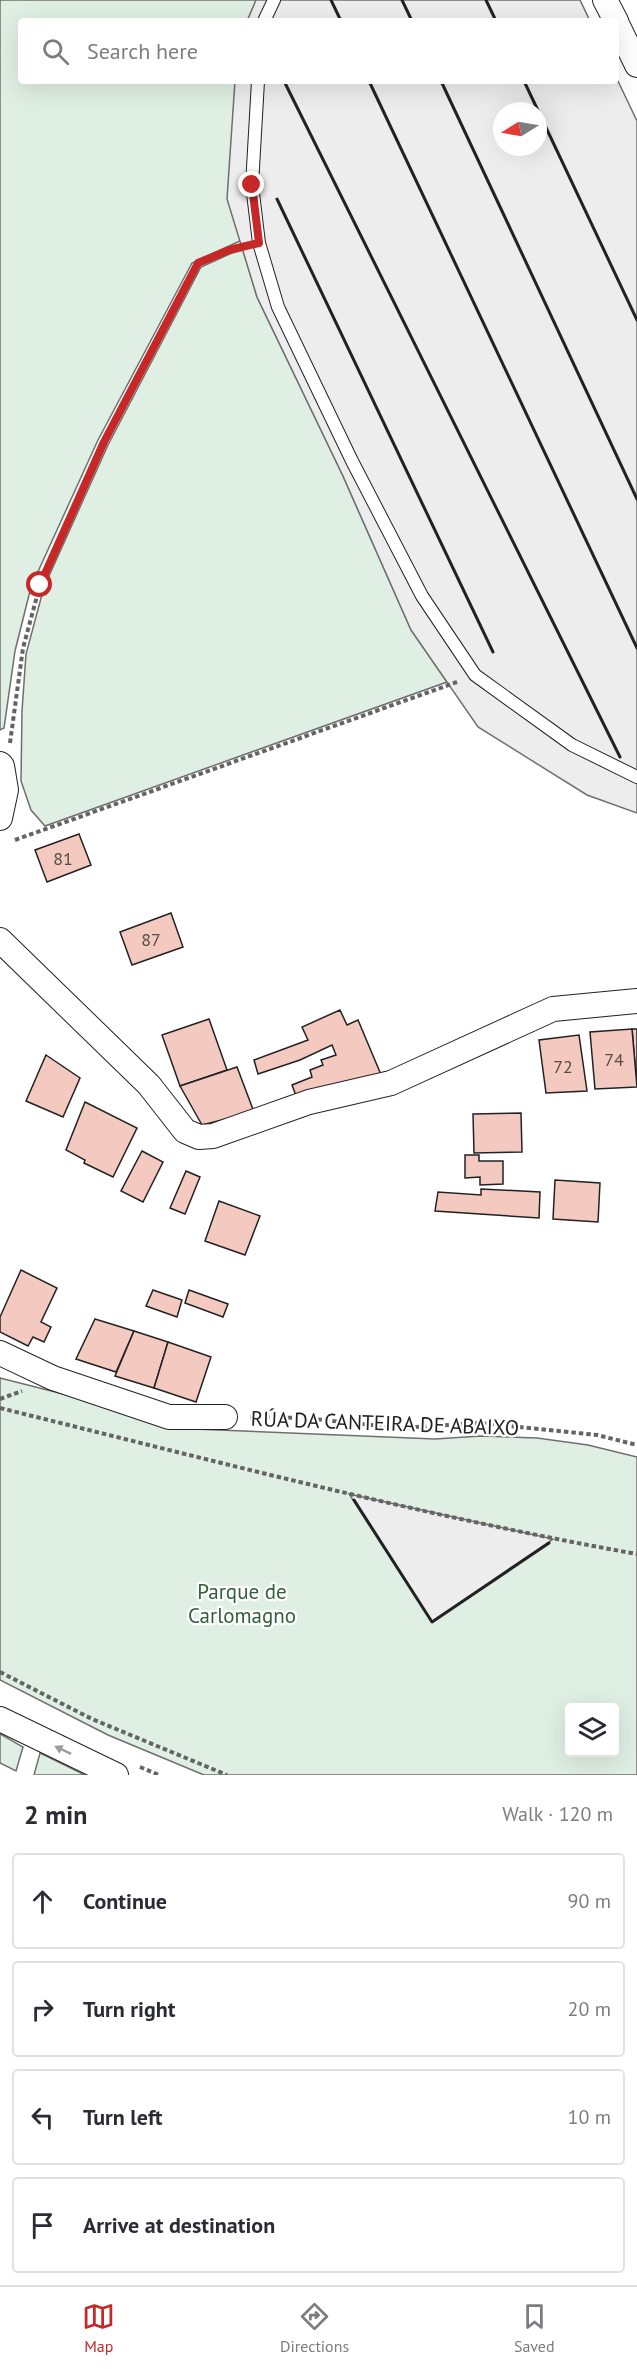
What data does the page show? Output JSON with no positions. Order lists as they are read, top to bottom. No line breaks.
{"streets":{"street":["RÚA DA CANTEIRA DE ABAIXO"]},"parks":["Parque de Carlomagno"],"house_numbers":["81","87","74","72"],"north":"left","page":{"search":"Search here","heading":["2 min","Walk · 120 m"],"list":[["Continue","90 m"],["Turn right","20 m"],["Turn left","10 m"],"Arrive at destination"],"nav":["Map","Directions","Saved"]}}
